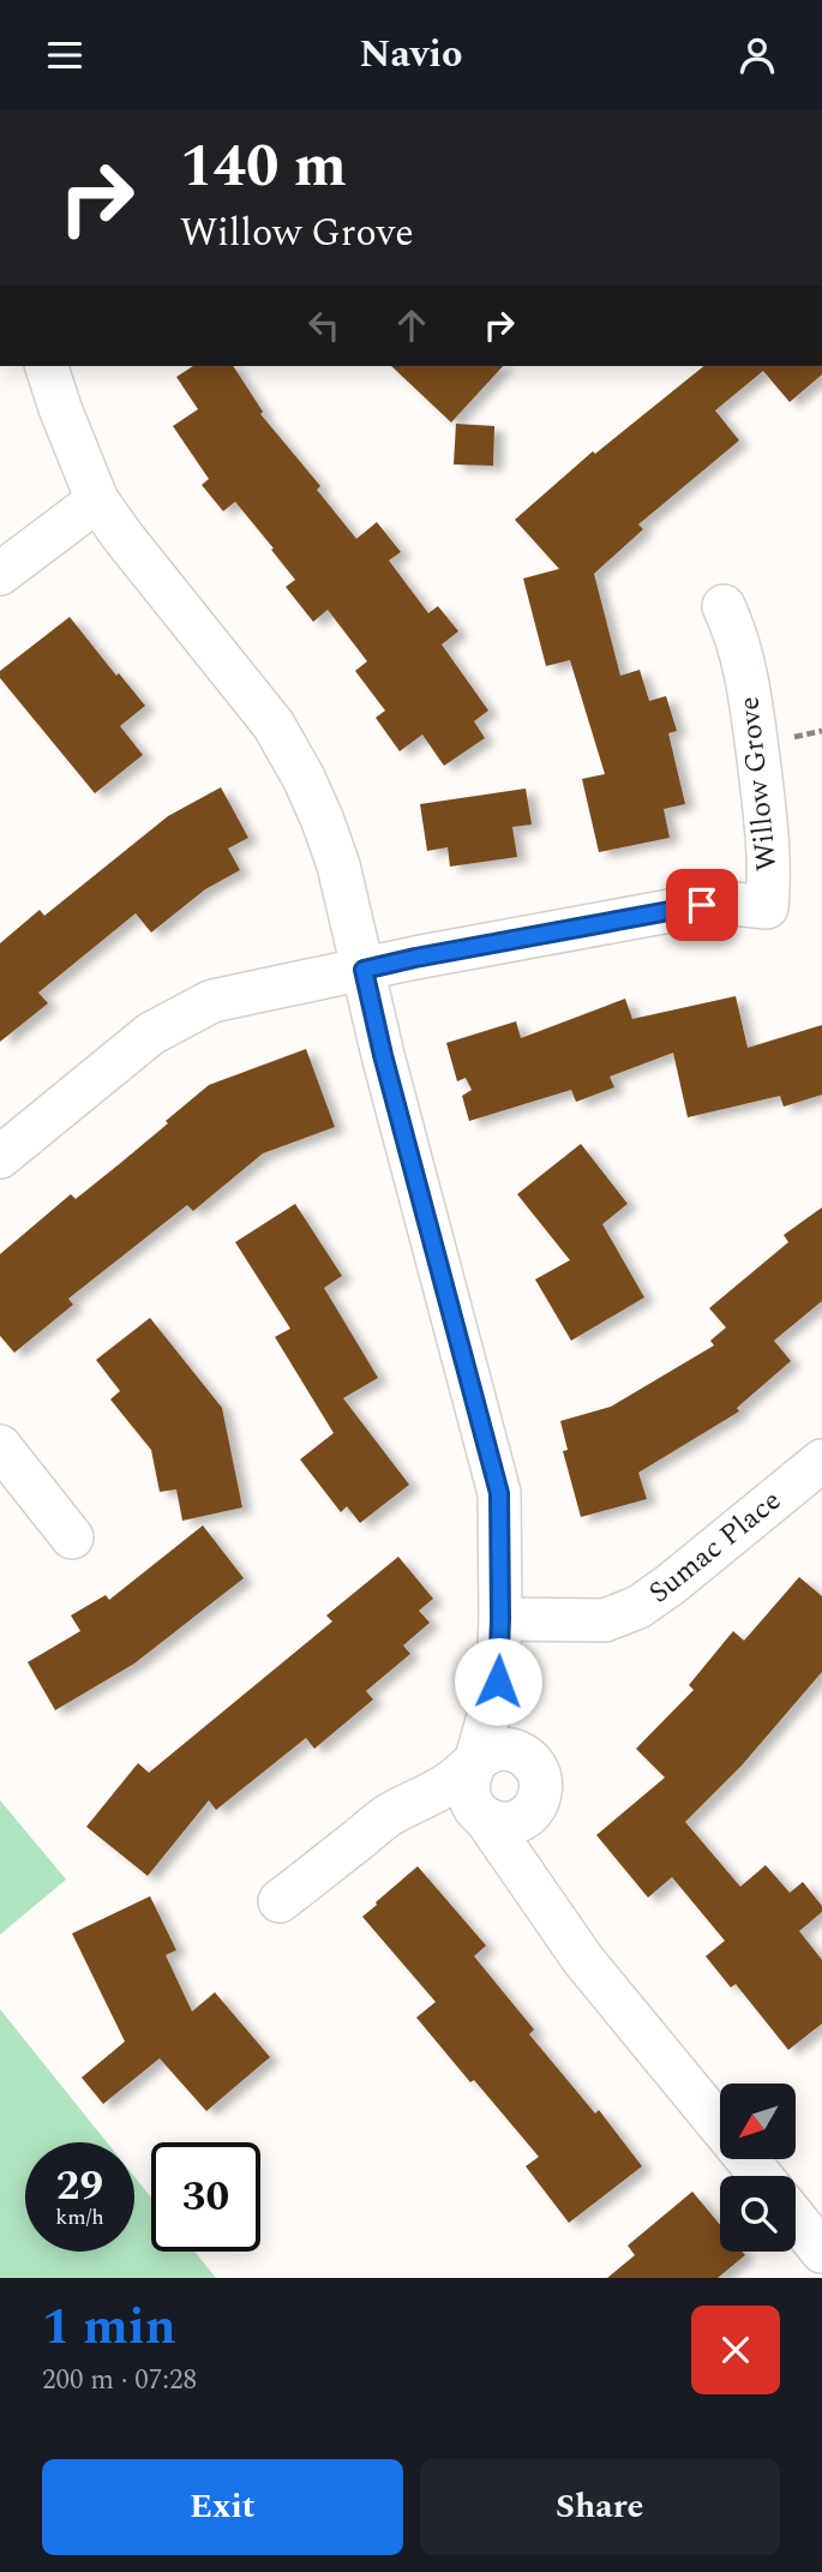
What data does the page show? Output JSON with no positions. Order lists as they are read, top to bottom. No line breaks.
{"streets":{"street":["Willow Grove","Sumac Place"]},"north":"bottom left","page":{"header":"Navio","turn":["140 m","Willow Grove"],"speed":"29 km/h","limit":"30","heading":["1 min","200 m · 07:28"],"buttons":["Exit","Share"]}}
